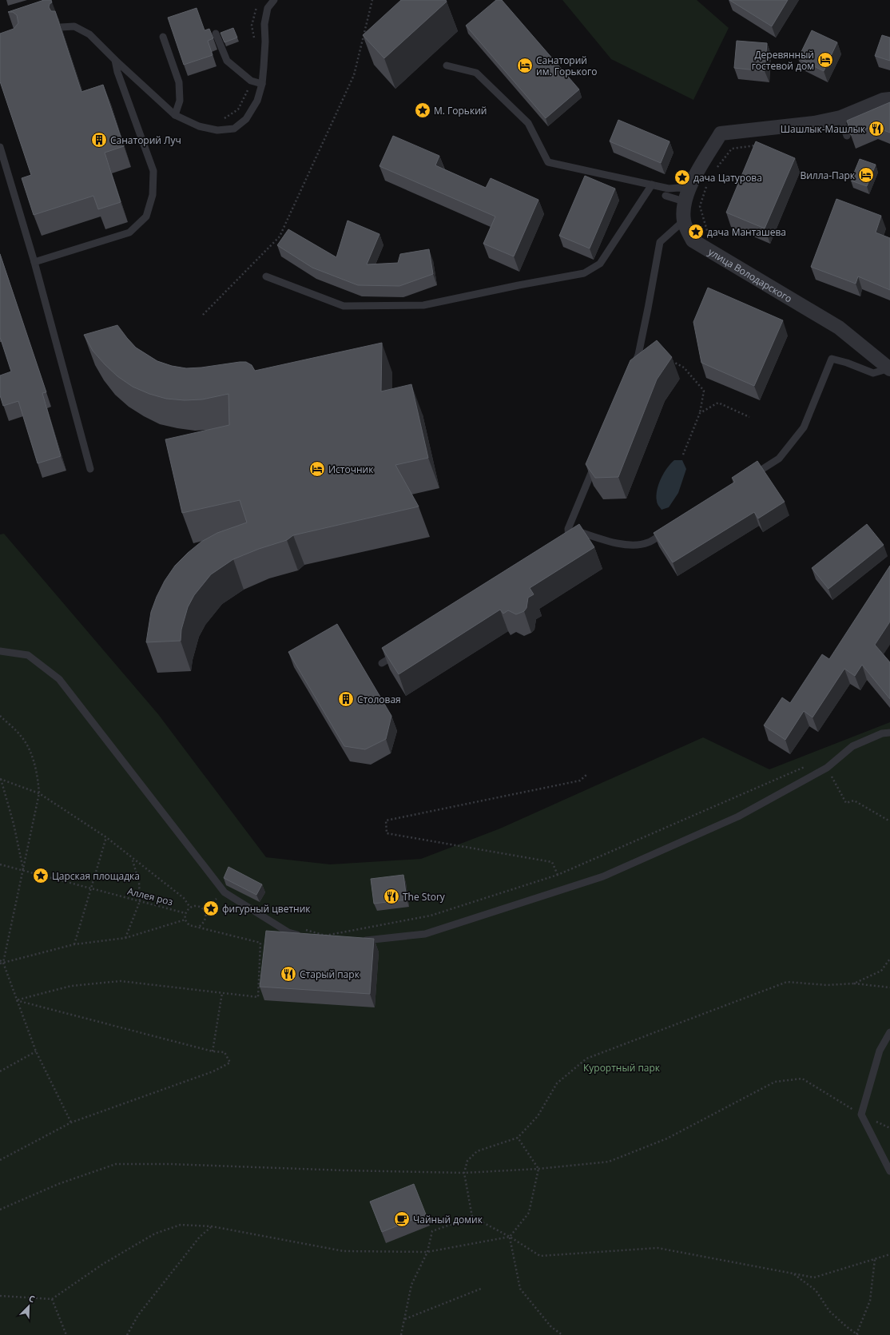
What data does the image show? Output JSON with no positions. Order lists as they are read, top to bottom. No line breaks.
{"streets":{"street":["улица Володарского"],"path":["Аллея роз"]},"parks":["Курортный парк"],"places":{"hotel":["Деревянный гостевой дом","Санаторий им. Горького","Вилла-Парк","Источник"],"place":["М. Горький","дача Цатурова","дача Манташева","Царская площадка","фигурный цветник"],"restaurant":["Шашлык-Машлык","The Story","Старый парк"],"building":["Cанаторий Луч","Столовая"],"cafe":["Чайный домик"]},"north":"top right"}
